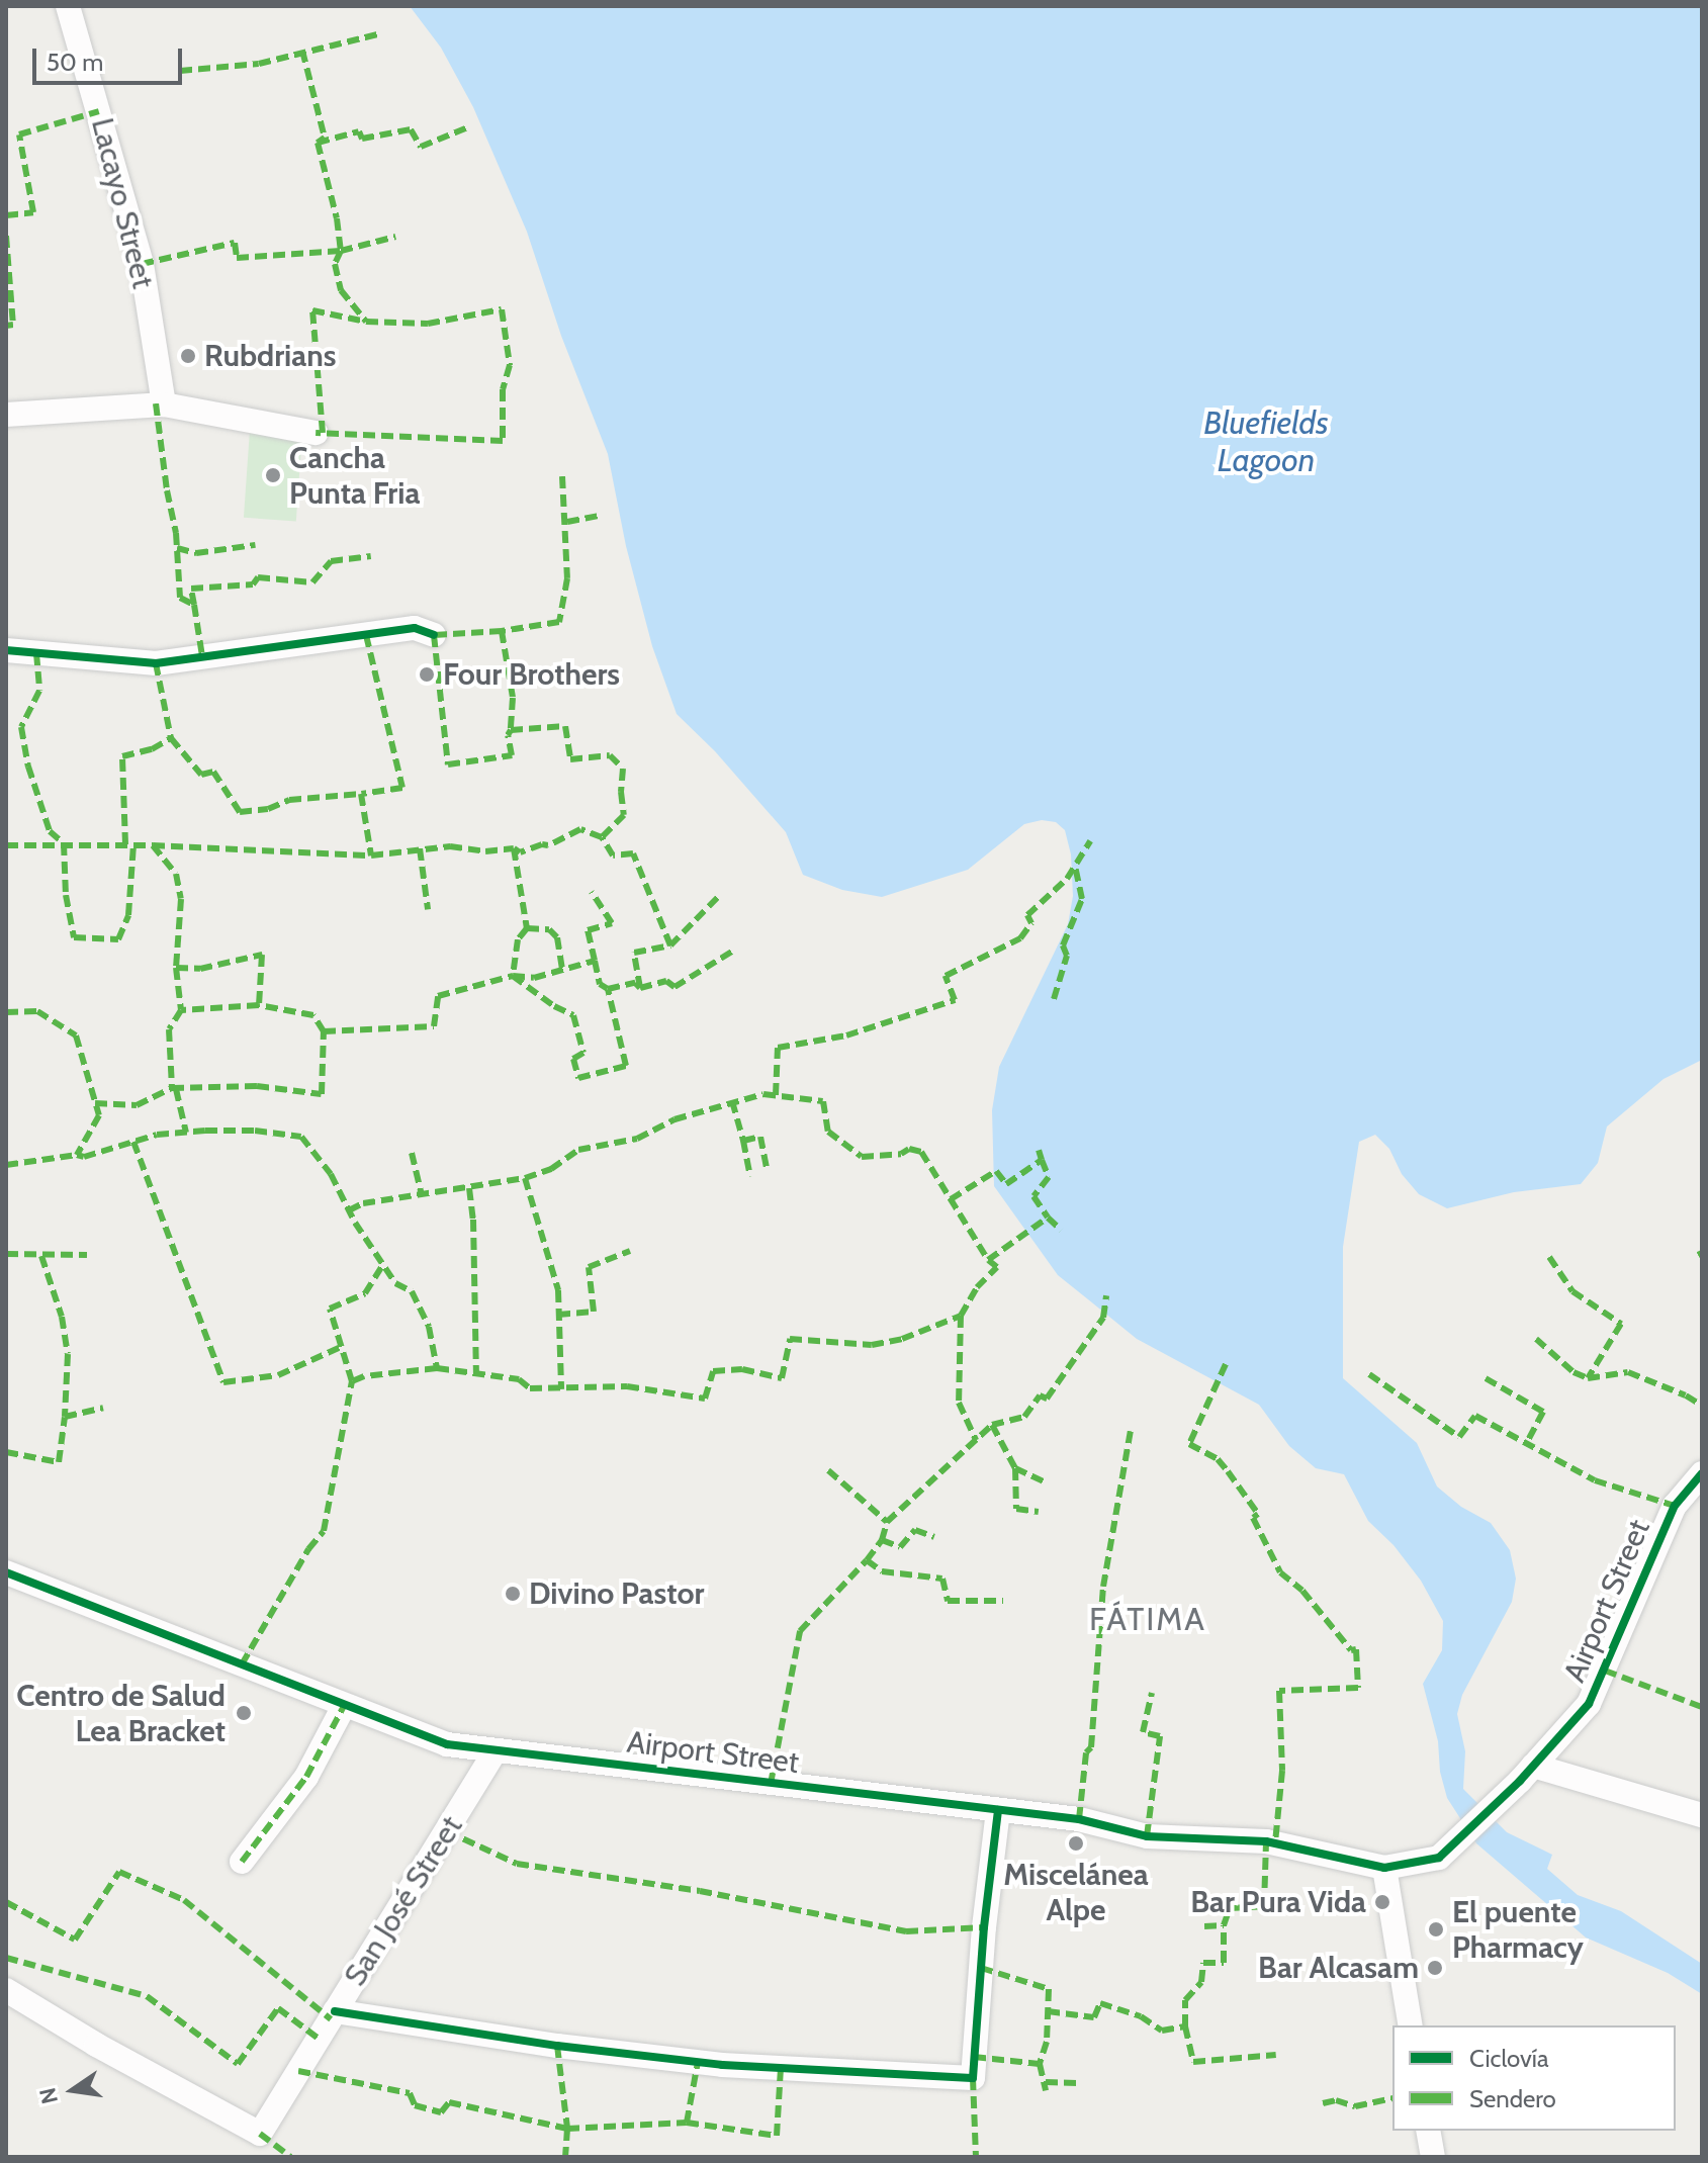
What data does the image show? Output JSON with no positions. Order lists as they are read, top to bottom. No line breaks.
{"streets":{"street":["Lacayo Street","Airport Street","San José Street"]},"crossings":[["Airport Street","San José Street"]],"districts":["FÁTIMA"],"water":["Bluefields Lagoon"],"places":["Rubdrians","Cancha Punta Fria","Four Brothers","Divino Pastor","Centro de Salud Lea Bracket","Miscelánea Alpe","Bar Pura Vida","El puente Pharmacy","Bar Alcasam"],"legend":["Ciclovía","Sendero"],"scale_bar":"50 m","north":"left"}
